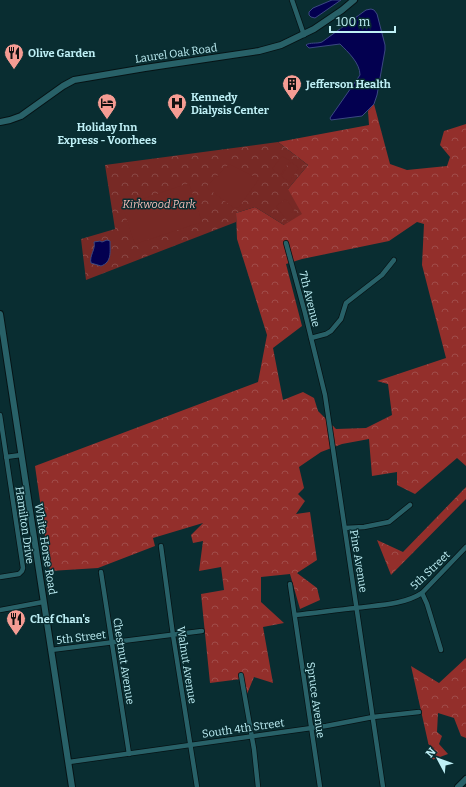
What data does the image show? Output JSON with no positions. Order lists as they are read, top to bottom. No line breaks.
{"streets":{"main road":["Laurel Oak Road","White Horse Road"],"street":["7th Avenue","Hamilton Drive","Pine Avenue","5th Street","Chestnut Avenue","Walnut Avenue","Spruce Avenue","South 4th Street"]},"crossings":[["7th Avenue","Pine Avenue"],["White Horse Road","5th Street"],["White Horse Road","South 4th Street"],["Pine Avenue","5th Street"],["Pine Avenue","South 4th Street"],["5th Street","Chestnut Avenue"],["5th Street","Walnut Avenue"],["5th Street","Spruce Avenue"],["Chestnut Avenue","South 4th Street"],["Walnut Avenue","South 4th Street"],["Spruce Avenue","South 4th Street"]],"parks":["Kirkwood Park"],"places":{"restaurant":["Olive Garden","Chef Chan's"],"building":["Jefferson Health"],"hotel":["Holiday Inn Express - Voorhees"],"hospital":["Kennedy Dialysis Center"]},"scale_bar":"100 m","north":"top left"}
